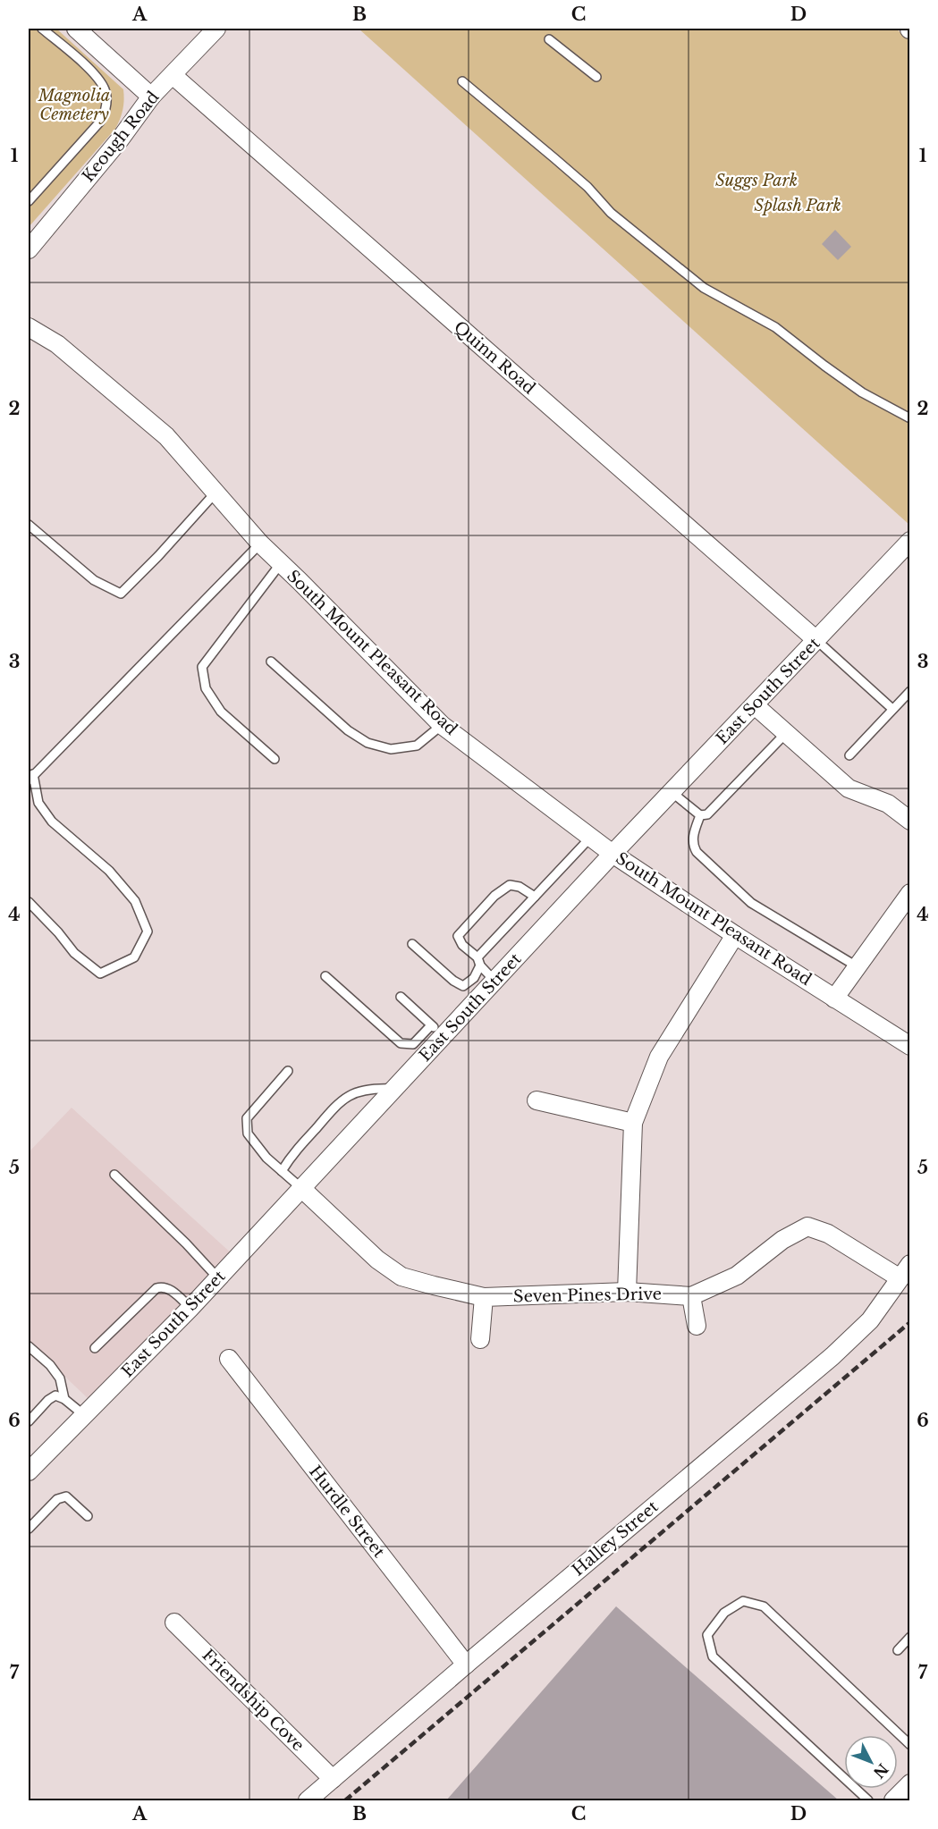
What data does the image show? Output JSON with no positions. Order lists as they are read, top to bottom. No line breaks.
{"streets":{"street":["Keough Road","Quinn Road","South Mount Pleasant Road","East South Street","Seven Pines Drive","Hurdle Street","Halley Street","Friendship Cove"]},"crossings":[["Keough Road","Quinn Road"],["Quinn Road","East South Street"],["South Mount Pleasant Road","East South Street"],["East South Street","Seven Pines Drive"],["Seven Pines Drive","Halley Street"],["Hurdle Street","Halley Street"],["Halley Street","Friendship Cove"]],"parks":["Magnolia Cemetery","Suggs Park","Splash Park"],"north":"bottom right","grid":{"columns":["A","B","C","D"],"rows":["1","2","3","4","5","6","7"]}}
